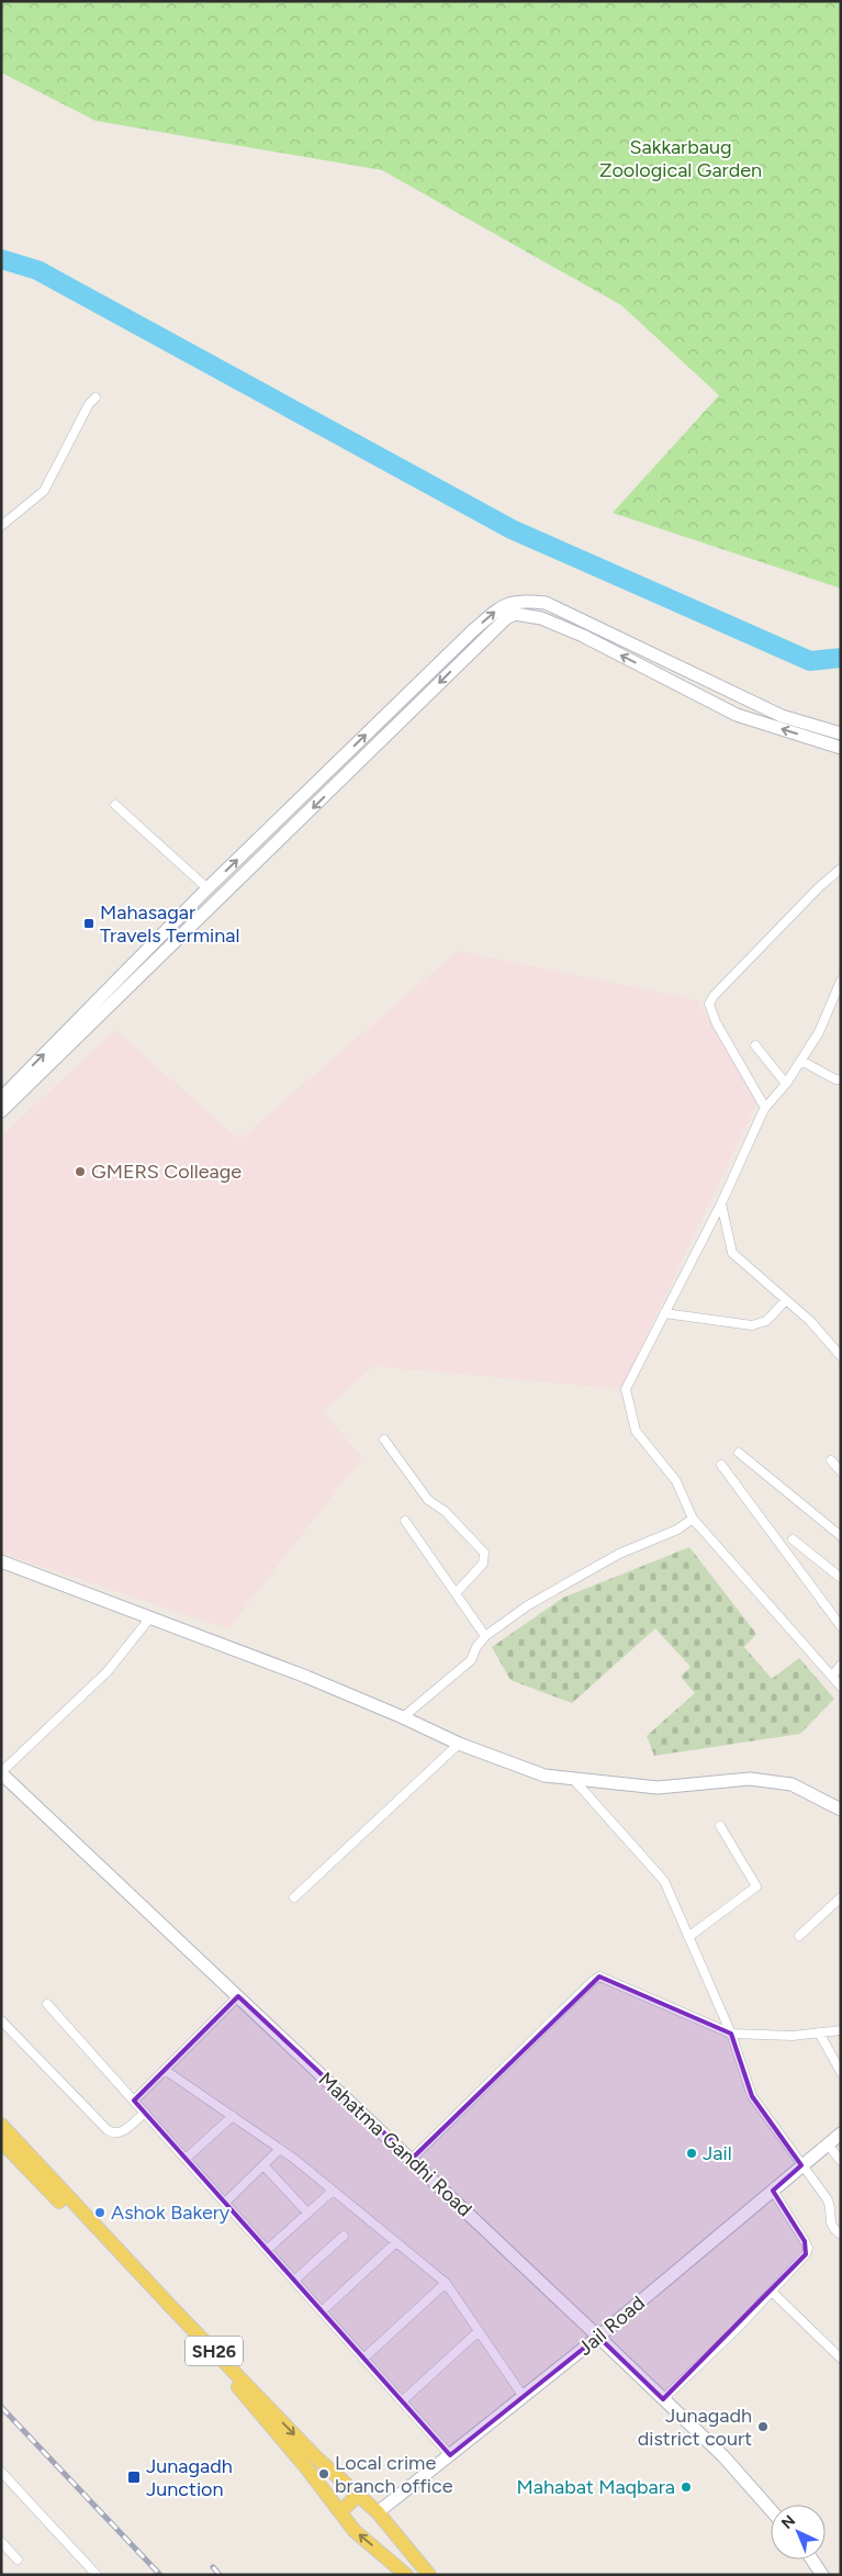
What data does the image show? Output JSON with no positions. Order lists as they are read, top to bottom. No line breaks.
{"streets":{"main road":["SH26"],"street":["Mahatma Gandhi Road","Jail Road"]},"crossings":[["Mahatma Gandhi Road","Jail Road"],["Jail Road","SH26"]],"parks":["Sakkarbaug Zoological Garden"],"places":{"transit":["Mahasagar Travels Terminal","Junagadh Junction"],"other":["GMERS Colleage","Jail","Ashok Bakery","Junagadh district court","Local crime branch office","Mahabat Maqbara"]},"north":"top left"}
